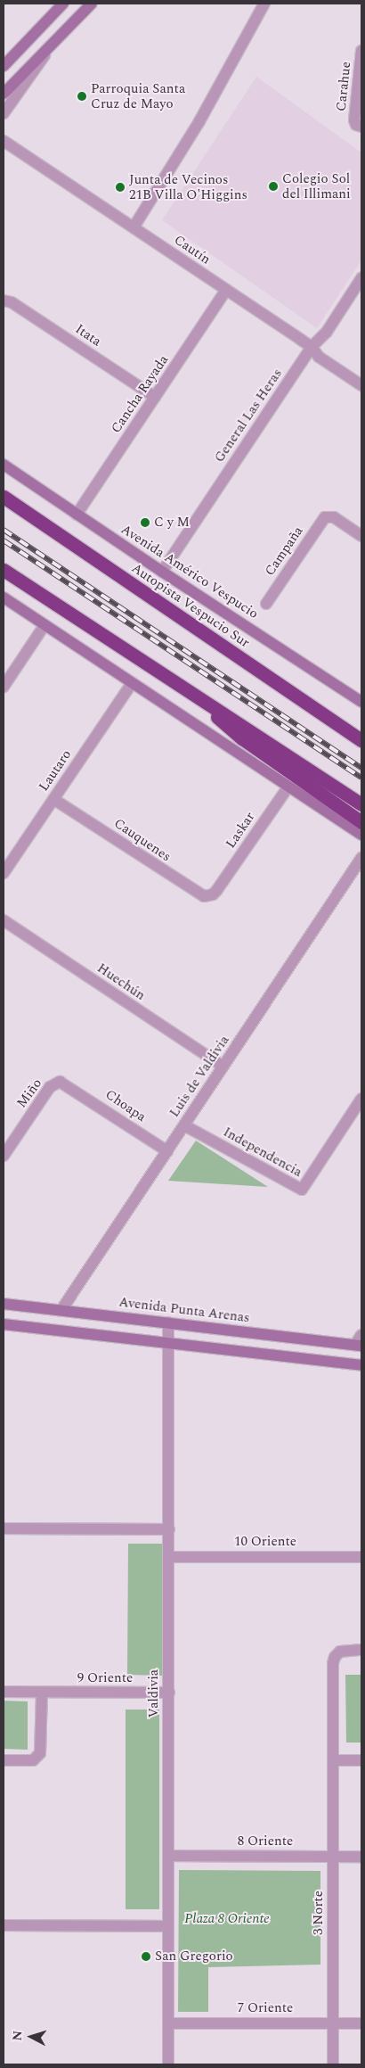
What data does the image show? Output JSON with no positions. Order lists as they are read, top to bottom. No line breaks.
{"streets":{"highway":["Autopista Vespucio Sur"],"main road":["Avenida Américo Vespucio","Avenida Punta Arenas"],"street":["Carahue","Cautín","Itata","Cancha Rayada","General Las Heras","Campaña","Lautaro","Laskar","Cauquenes","Huechún","Luis de Valdivia","Miño","Choapa","Independencia","10 Oriente","9 Oriente","Valdivia","8 Oriente","3 Norte","7 Oriente"]},"crossings":[["Cautín","Cancha Rayada"],["Cautín","General Las Heras"],["Itata","Cancha Rayada"],["Cancha Rayada","Avenida Américo Vespucio"],["General Las Heras","Avenida Américo Vespucio"],["Lautaro","Cauquenes"],["Laskar","Cauquenes"],["Huechún","Luis de Valdivia"],["Luis de Valdivia","Choapa"],["Luis de Valdivia","Independencia"],["Luis de Valdivia","Avenida Punta Arenas"],["Miño","Choapa"],["Avenida Punta Arenas","Valdivia"],["10 Oriente","Valdivia"],["9 Oriente","Valdivia"],["Valdivia","8 Oriente"],["Valdivia","7 Oriente"],["8 Oriente","3 Norte"],["3 Norte","7 Oriente"]],"parks":["Plaza 8 Oriente"],"places":["Parroquia Santa Cruz de Mayo","Colegio Sol del Illimani","Junta de Vecinos 21B Villa O'Higgins","C y M","San Gregorio"],"north":"left"}
